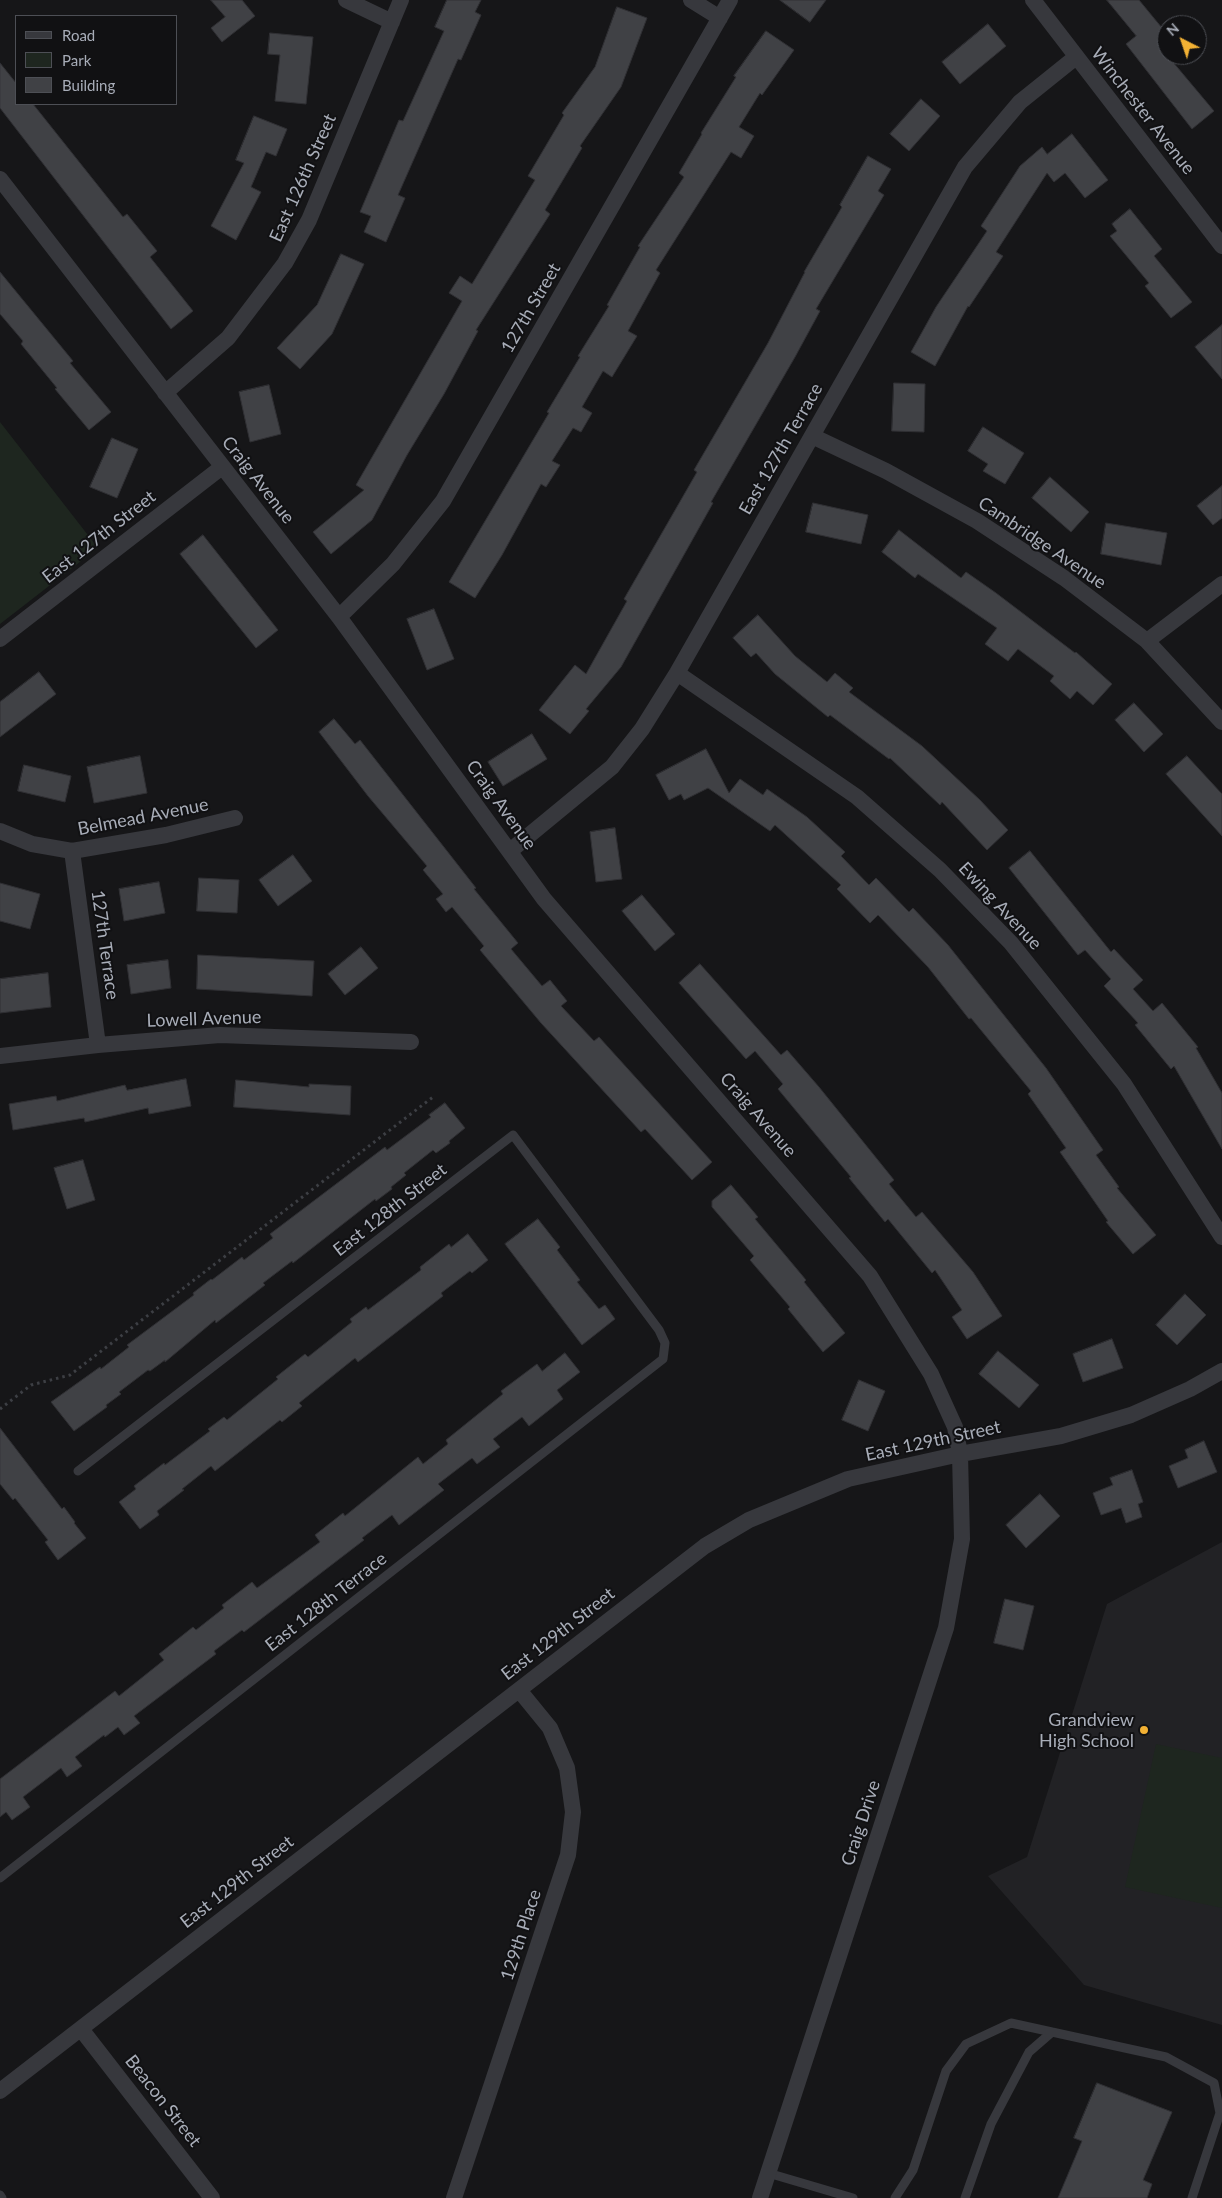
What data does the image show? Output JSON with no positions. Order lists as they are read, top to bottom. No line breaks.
{"streets":{"street":["Winchester Avenue","East 126th Street","127th Street","East 127th Terrace","Craig Avenue","East 127th Street","Cambridge Avenue","Belmead Avenue","Ewing Avenue","127th Terrace","Lowell Avenue","East 129th Street","Craig Drive","129th Place","Beacon Street"],"lane":["East 128th Street","East 128th Terrace"]},"crossings":[["Winchester Avenue","East 127th Terrace"],["East 126th Street","Craig Avenue"],["127th Street","Craig Avenue"],["East 127th Terrace","Craig Avenue"],["East 127th Terrace","Cambridge Avenue"],["East 127th Terrace","Ewing Avenue"],["Craig Avenue","East 127th Street"],["Craig Avenue","East 129th Street"],["Craig Avenue","Craig Drive"],["Belmead Avenue","127th Terrace"],["127th Terrace","Lowell Avenue"],["East 128th Street","East 128th Terrace"],["East 129th Street","Craig Drive"],["East 129th Street","129th Place"],["East 129th Street","Beacon Street"]],"places":["Grandview High School"],"legend":["Road","Park","Building"],"north":"top left"}
